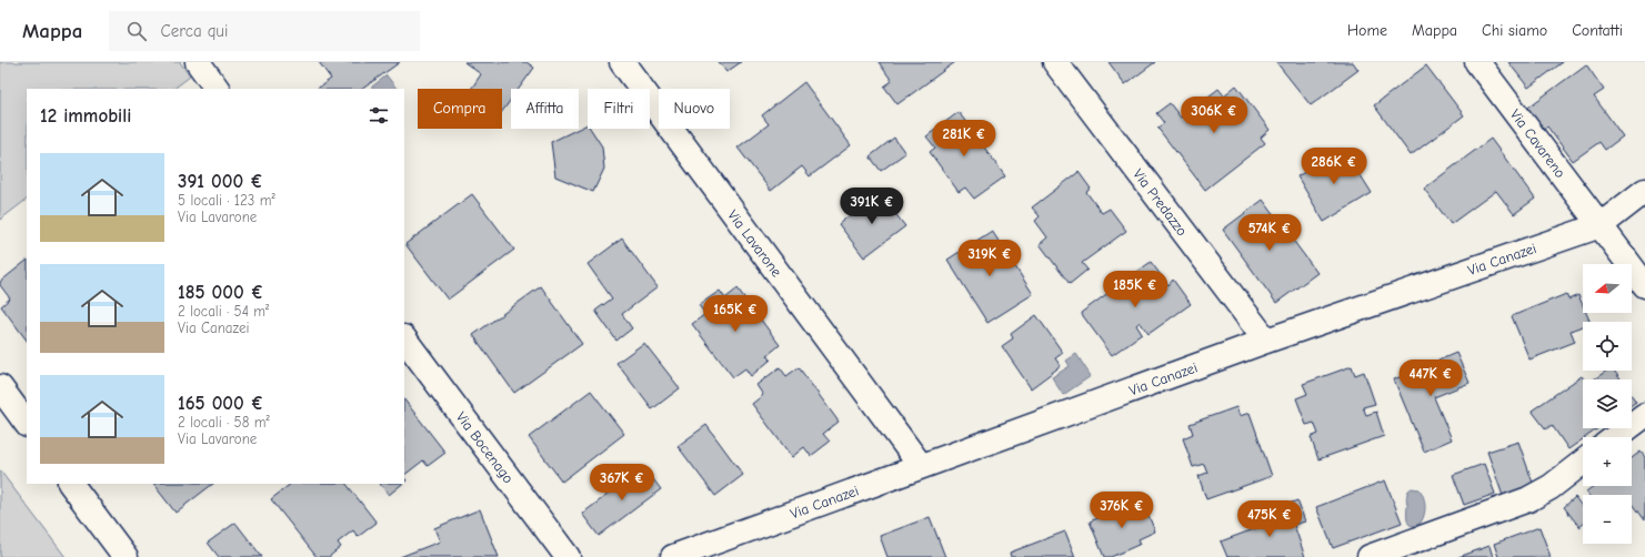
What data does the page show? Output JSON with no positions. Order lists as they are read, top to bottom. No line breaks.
{"streets":{"street":["Via Cavareno","Via Predazzo","Via Lavarone","Via Canazei","Via Bocenago"]},"crossings":[["Via Cavareno","Via Canazei"],["Via Predazzo","Via Canazei"],["Via Lavarone","Via Canazei"]],"north":"left","page":{"header":"Mappa","search":"Cerca qui","nav":["Home","Mappa","Chi siamo","Contatti"],"chip":["Compra","Affitta","Filtri","Nuovo"],"heading":"12 immobili","price":["306K €","281K €","286K €","391K €","574K €","319K €","185K €","165K €","447K €","367K €","376K €","475K €"],"list":[{"name":"391 000 €","note":"5 locali · 123 m² · Via Lavarone"},{"name":"185 000 €","note":"2 locali · 54 m² · Via Canazei"},{"name":"165 000 €","note":"2 locali · 58 m² · Via Lavarone"}],"map_buttons":["+","−"]}}
